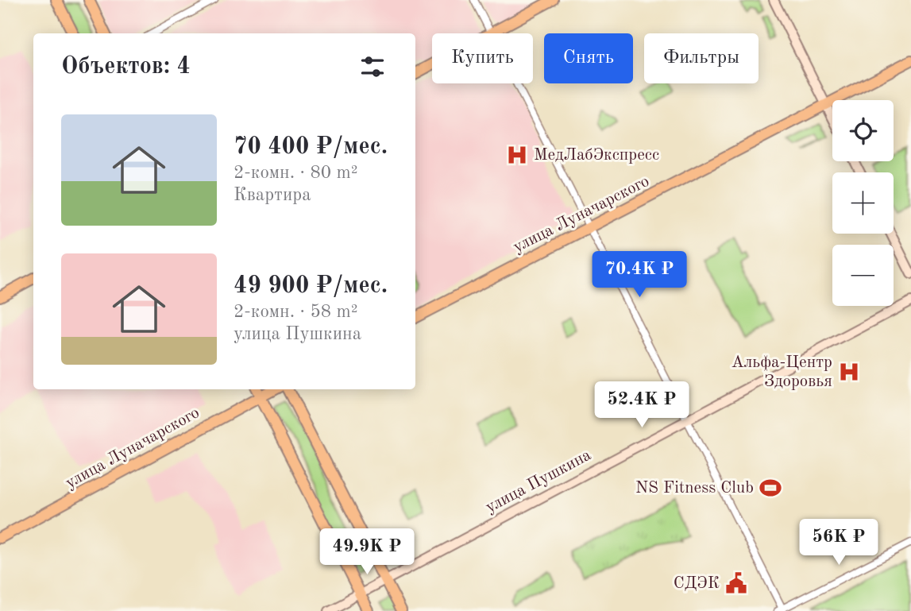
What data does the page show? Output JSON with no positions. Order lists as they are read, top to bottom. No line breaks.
{"streets":{"main road":["улица Луначарского","улица Пушкина"]},"places":{"hospital":["МедЛабЭкспресс","Альфа-Центр Здоровья"],"sports":["NS Fitness Club"],"public building":["СДЭК"]},"page":{"chip":["Купить","Снять","Фильтры"],"heading":"Объектов: 4","map_buttons":["+","−"],"list":[{"name":"70 400 ₽/мес.","note":"2-комн. · 80 m² · Квартира"},{"name":"49 900 ₽/мес.","note":"2-комн. · 58 m² · улица Пушкина"}],"price":["70.4K ₽","52.4K ₽","56K ₽","49.9K ₽"]}}
